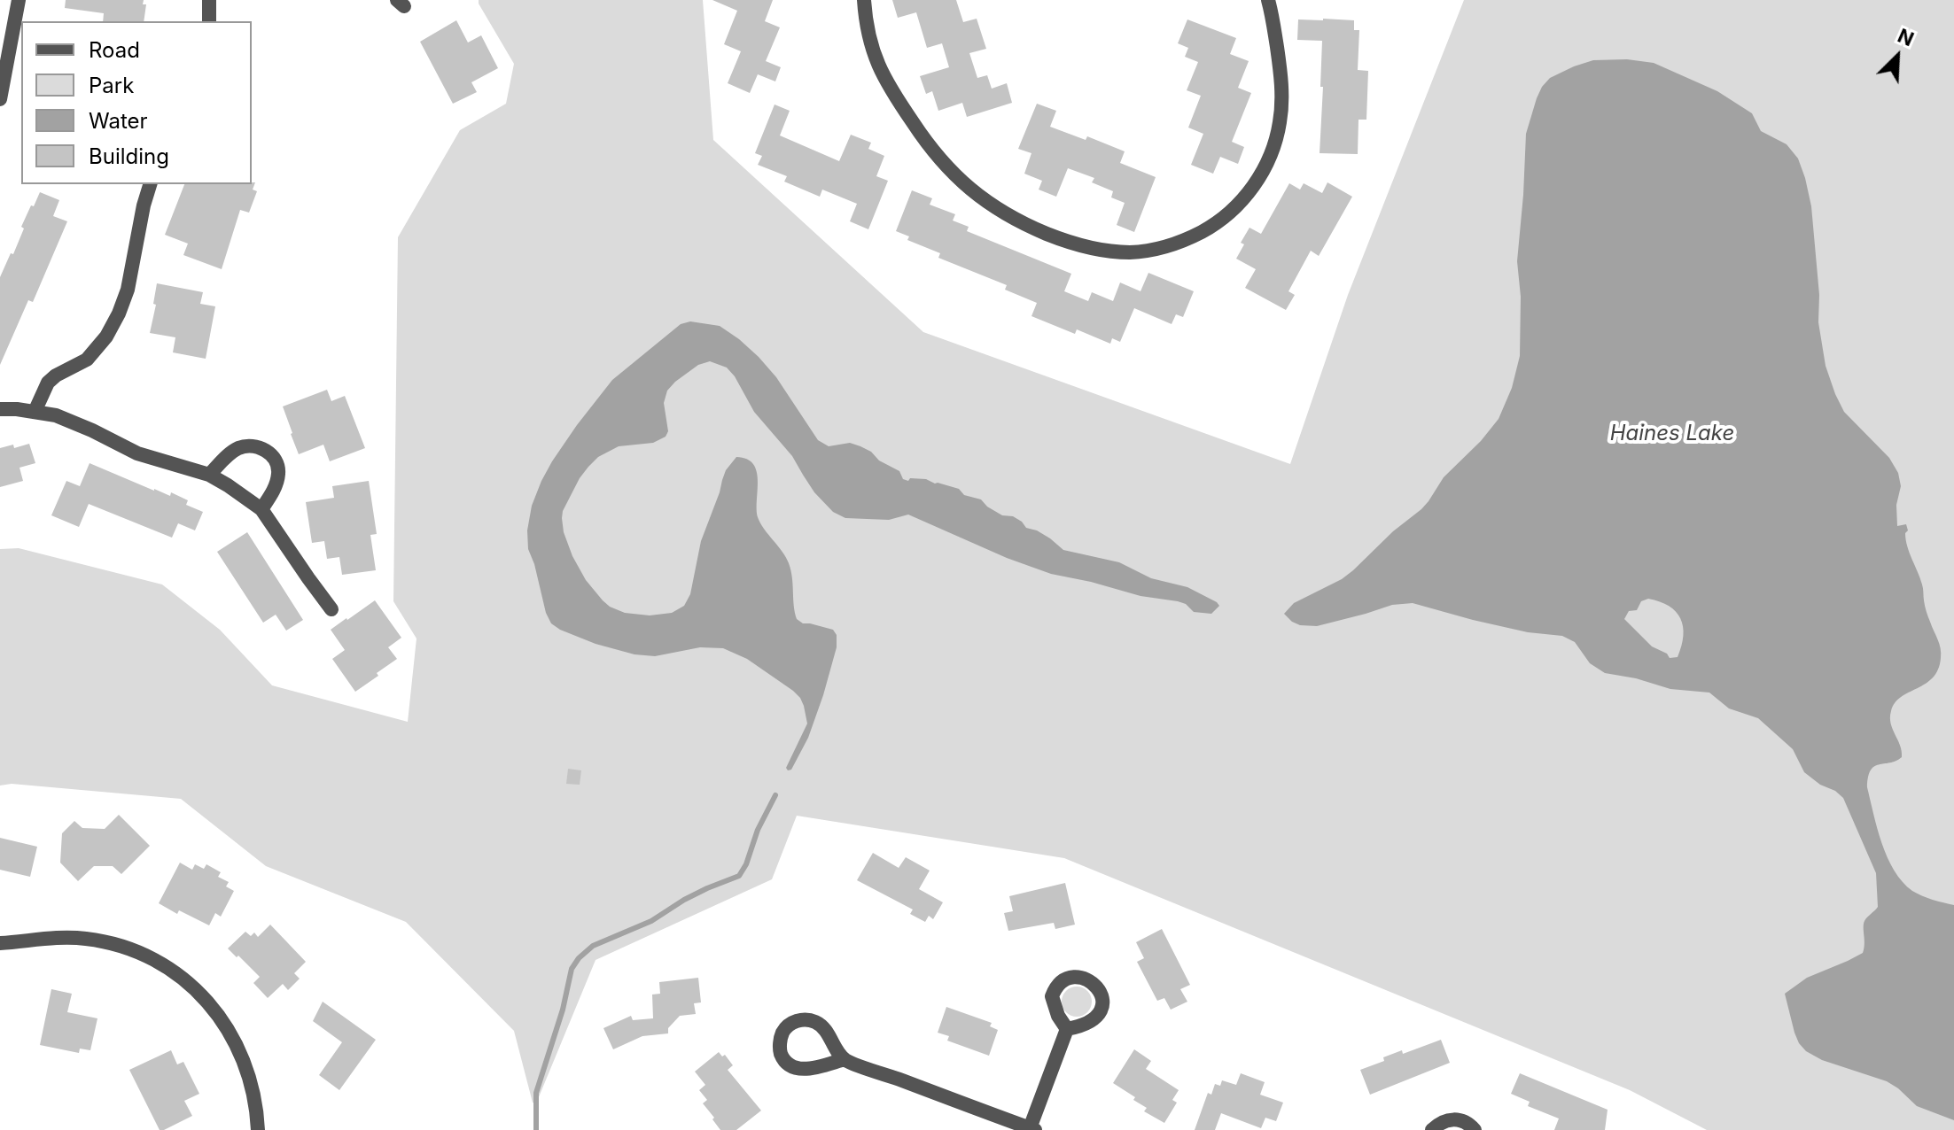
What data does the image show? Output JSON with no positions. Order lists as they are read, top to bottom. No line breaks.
{"water":["Haines Lake"],"legend":["Road","Park","Water","Building"],"north":"top right"}
